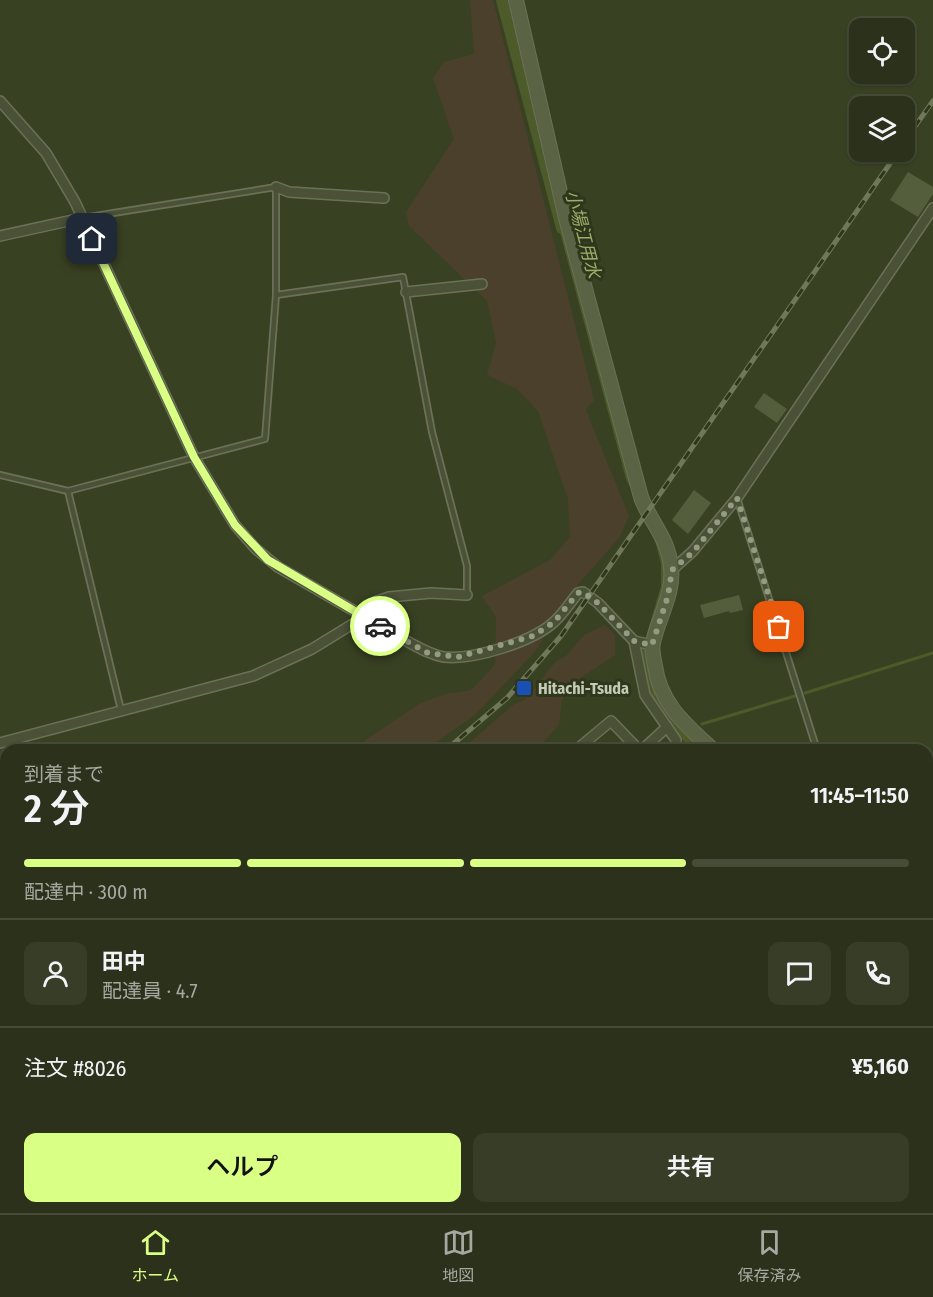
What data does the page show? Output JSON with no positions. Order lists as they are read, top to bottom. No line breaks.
{"water":["小場江用水"],"places":{"transit":["Hitachi-Tsuda"]},"page":{"heading":["2 分","到着まで","11:45–11:50"],"panel":["田中","配達員 · 4.7","注文 #8026","¥5,160"],"bar":"配達中 · 300 m","buttons":["ヘルプ","共有"],"tabs":["ホーム","地図","保存済み"]}}
